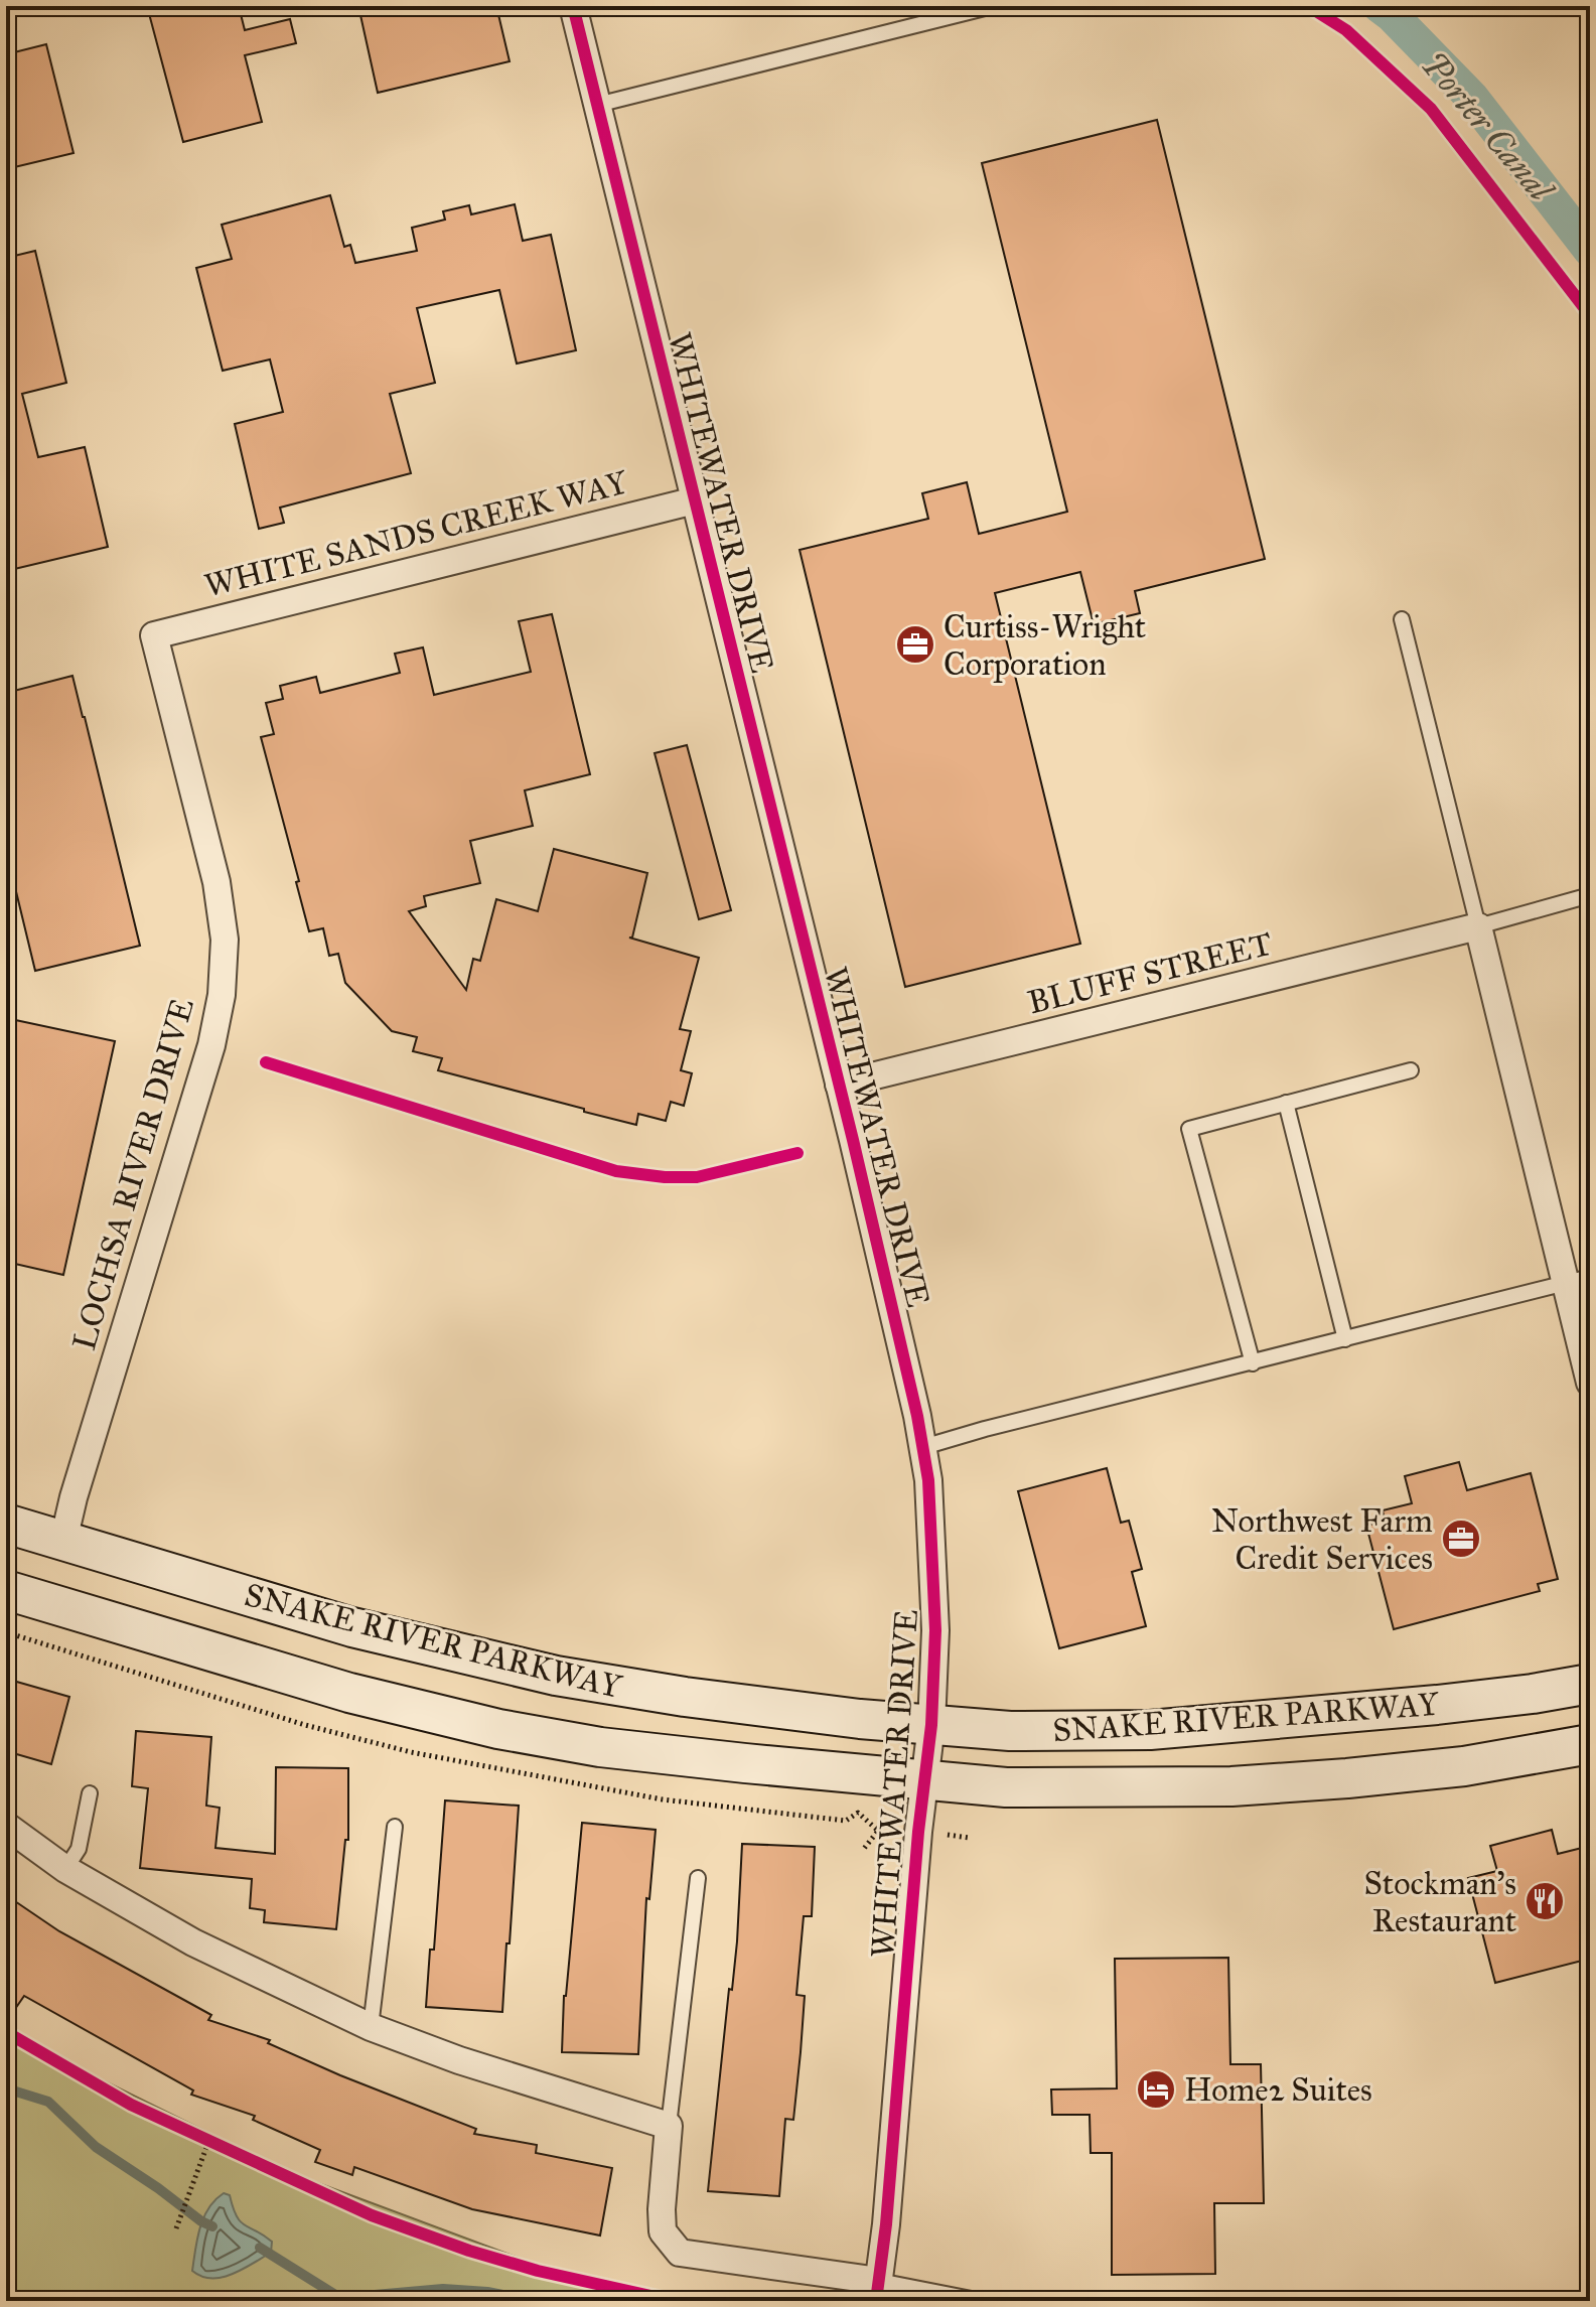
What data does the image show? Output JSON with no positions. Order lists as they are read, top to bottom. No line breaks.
{"streets":{"street":["WHITEWATER DRIVE","WHITE SANDS CREEK WAY","BLUFF STREET","LOCHSA RIVER DRIVE","SNAKE RIVER PARKWAY"]},"crossings":[["WHITEWATER DRIVE","WHITE SANDS CREEK WAY"],["WHITEWATER DRIVE","BLUFF STREET"],["WHITEWATER DRIVE","SNAKE RIVER PARKWAY"],["WHITE SANDS CREEK WAY","LOCHSA RIVER DRIVE"],["LOCHSA RIVER DRIVE","SNAKE RIVER PARKWAY"]],"water":["Porter Canal"],"places":{"office":["Curtiss-Wright Corporation","Northwest Farm Credit Services"],"restaurant":["Stockman's Restaurant"],"hotel":["Home2 Suites"]}}
